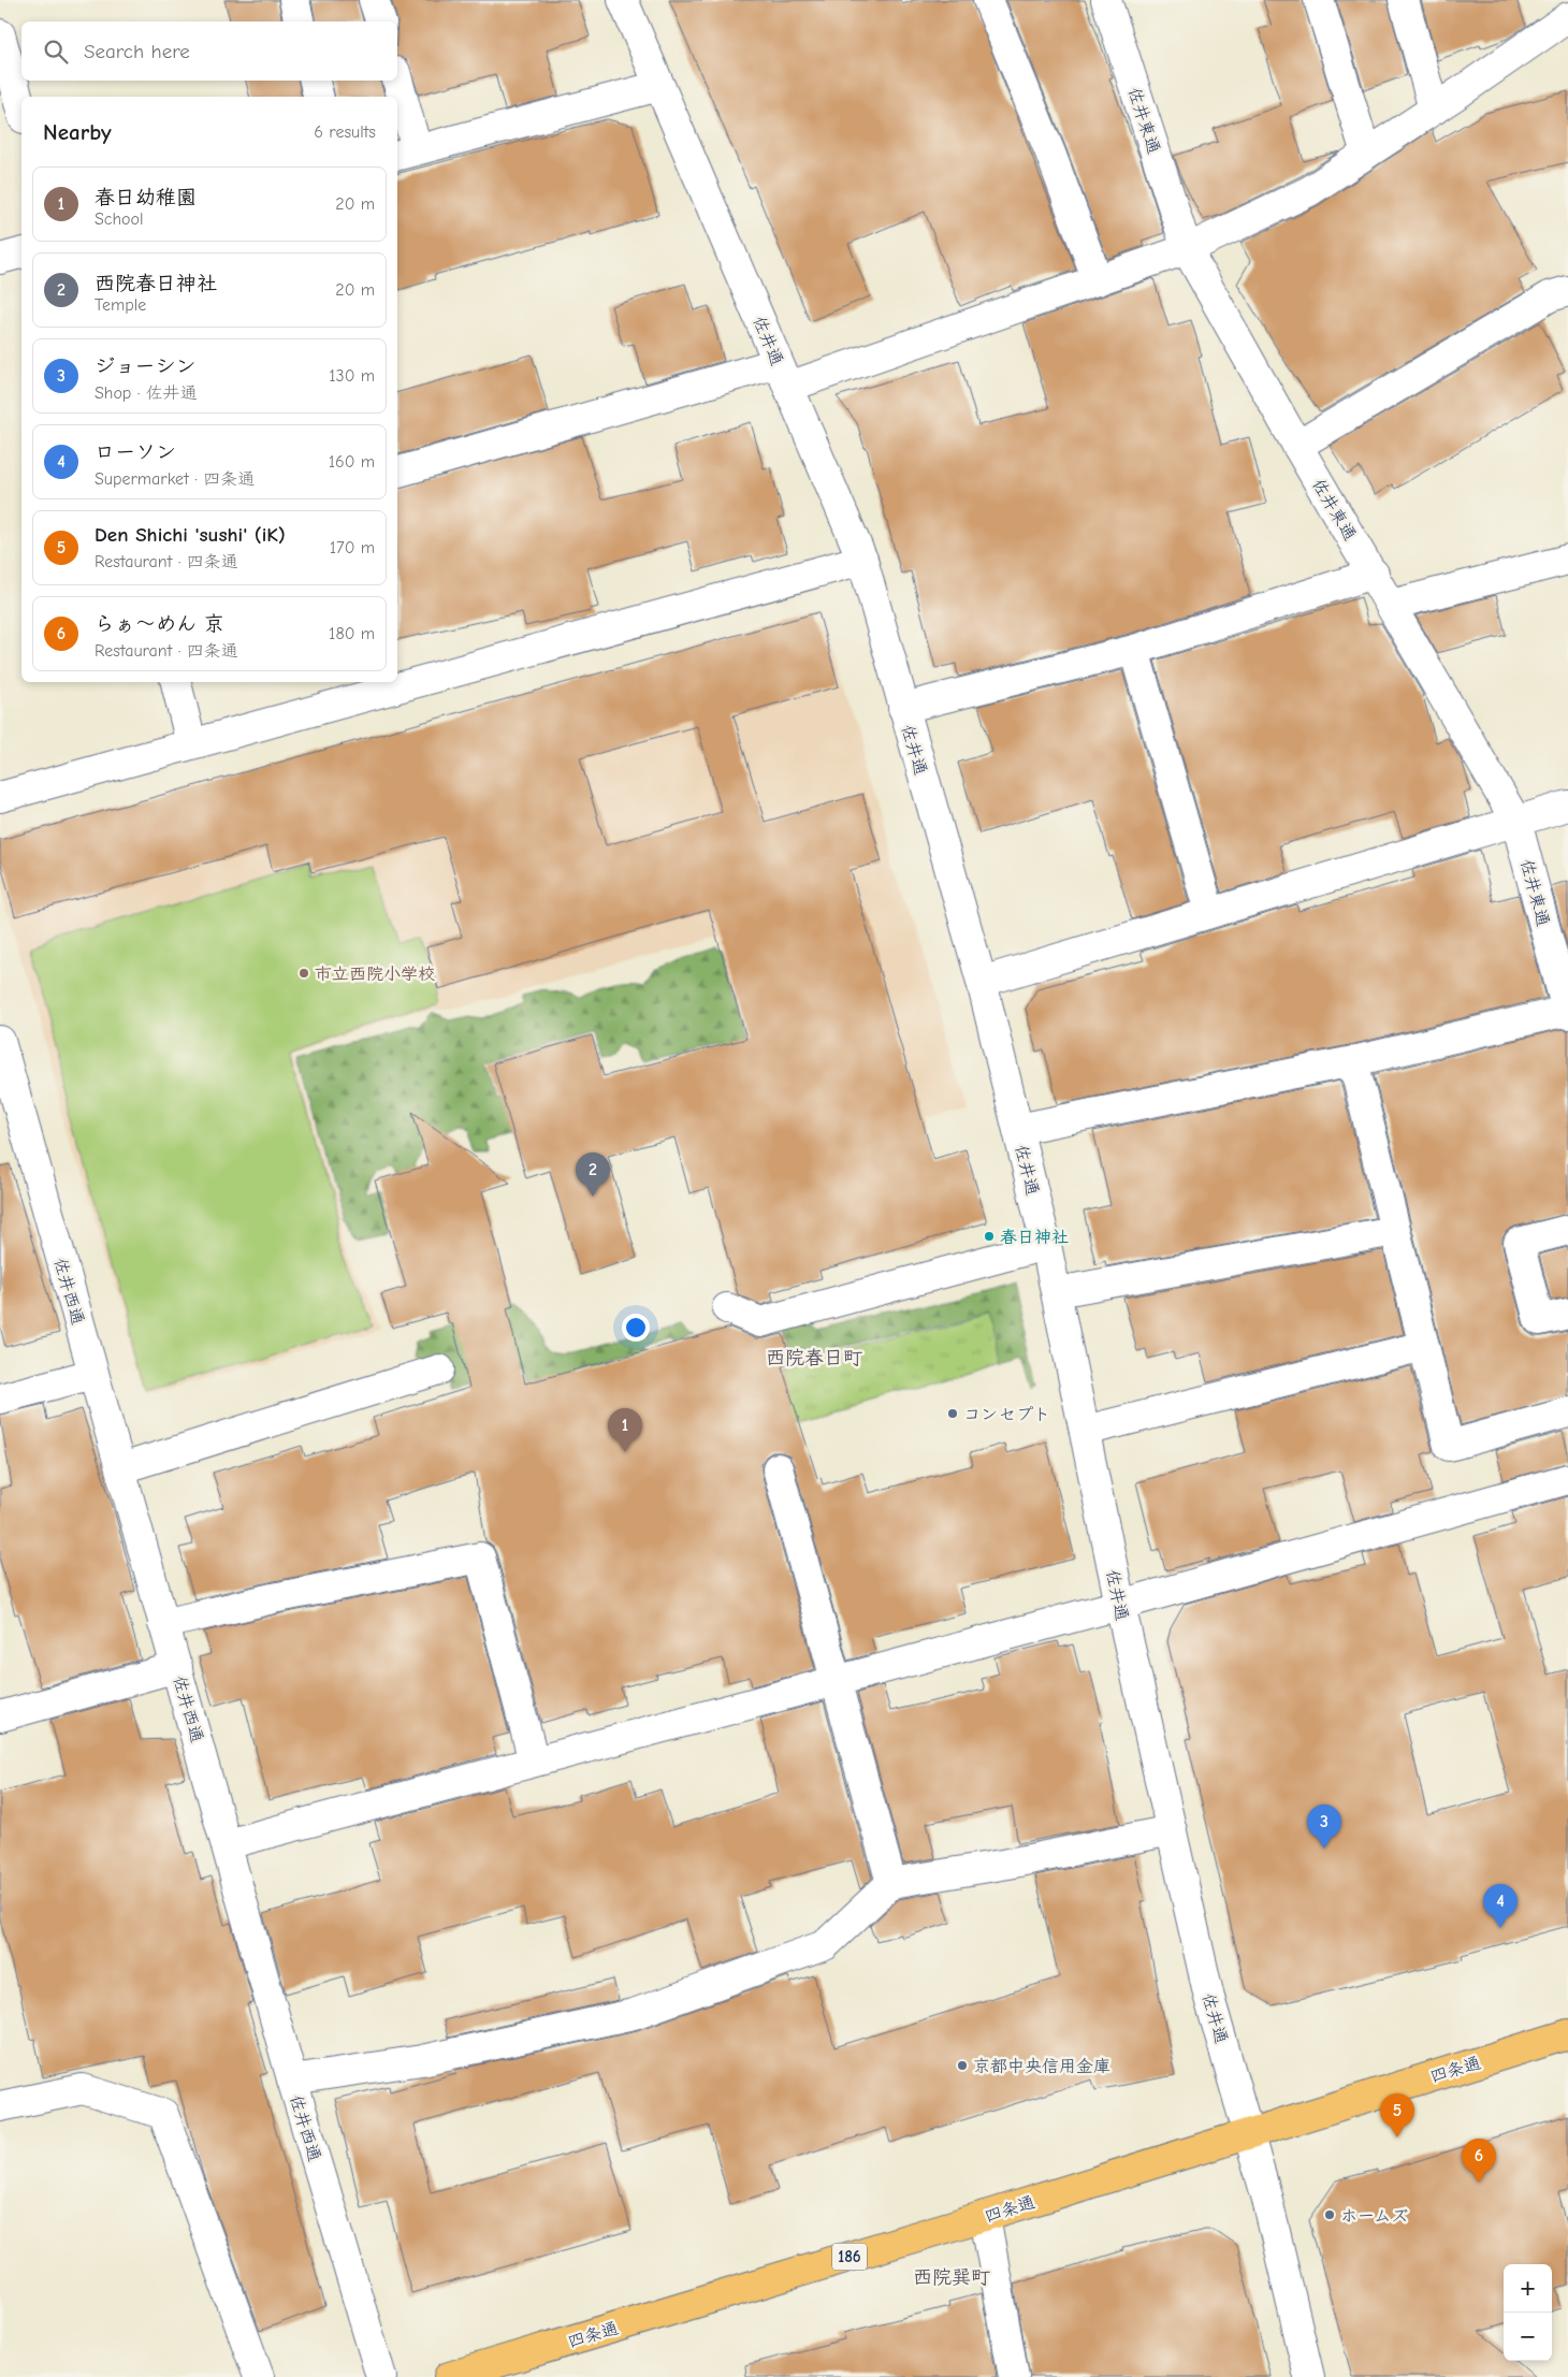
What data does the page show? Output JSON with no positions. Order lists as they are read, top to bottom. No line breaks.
{"streets":{"main road":["四条通","186"],"street":["佐井東通","佐井通","佐井西通"]},"crossings":[["佐井通","四条通"]],"districts":["西院春日町","西院巽町"],"places":["市立西院小学校","春日神社","コンセプト","京都中央信用金庫","ホームズ"],"page":{"search":"Search here","heading":["Nearby","6 results"],"list":[{"mark":"1","name":"春日幼稚園","note":"School","value":"20 m"},{"mark":"2","name":"西院春日神社","note":"Temple","value":"20 m"},{"mark":"3","name":"ジョーシン","note":"Shop · 佐井通","value":"130 m"},{"mark":"4","name":"ローソン","note":"Supermarket · 四条通","value":"160 m"},{"mark":"5","name":"Den Shichi 'sushi' (iK)","note":"Restaurant · 四条通","value":"170 m"},{"mark":"6","name":"らぁ〜めん 京","note":"Restaurant · 四条通","value":"180 m"}],"pins":["2","1","3","4","5","6"],"map_buttons":["+","−"]}}
